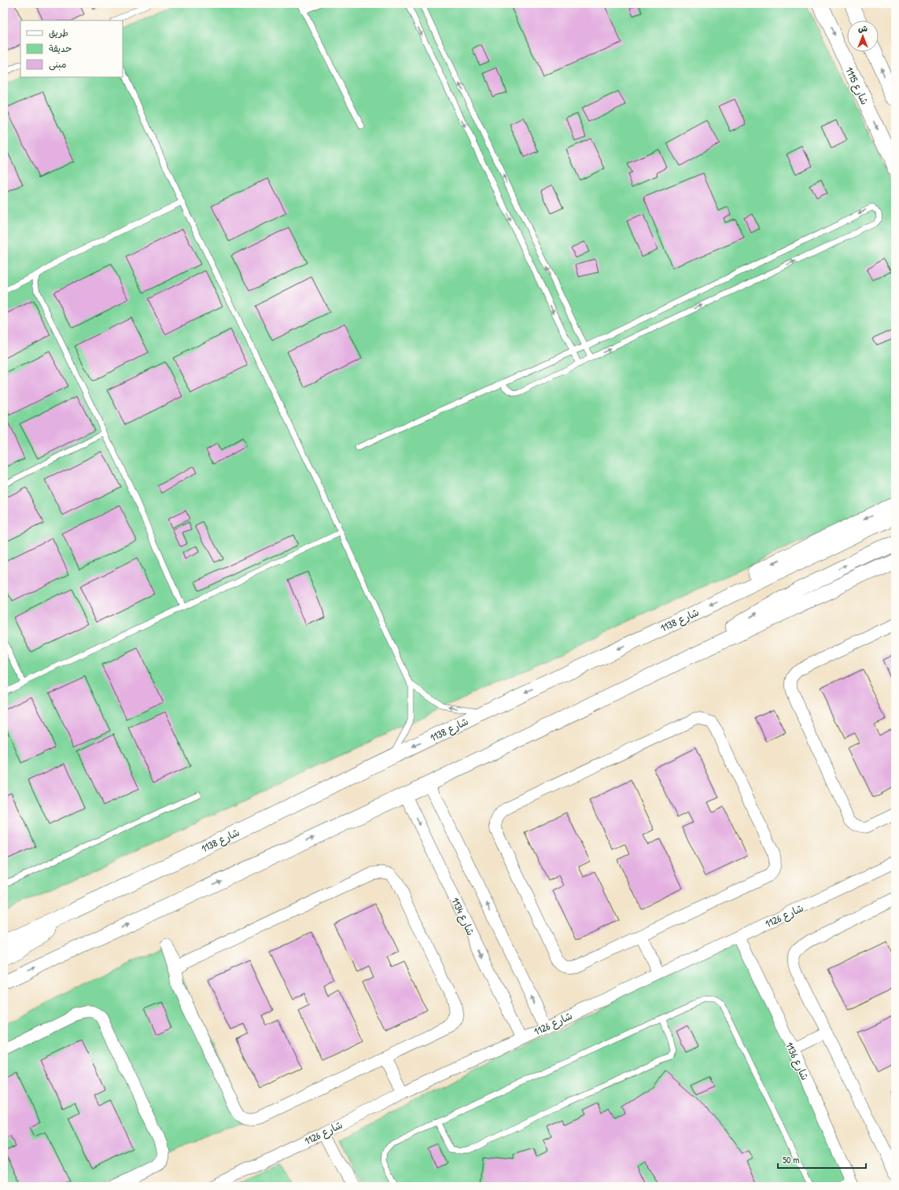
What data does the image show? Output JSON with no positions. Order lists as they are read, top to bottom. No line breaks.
{"streets":{"street":["شارع 1115","شارع 1138","شارع 1126","شارع 1134","شارع 1136"]},"crossings":[["شارع 1126","شارع 1134"],["شارع 1126","شارع 1136"]],"legend":["طريق","حديقة","مبنى"],"scale_bar":"50 m","north":"top"}
